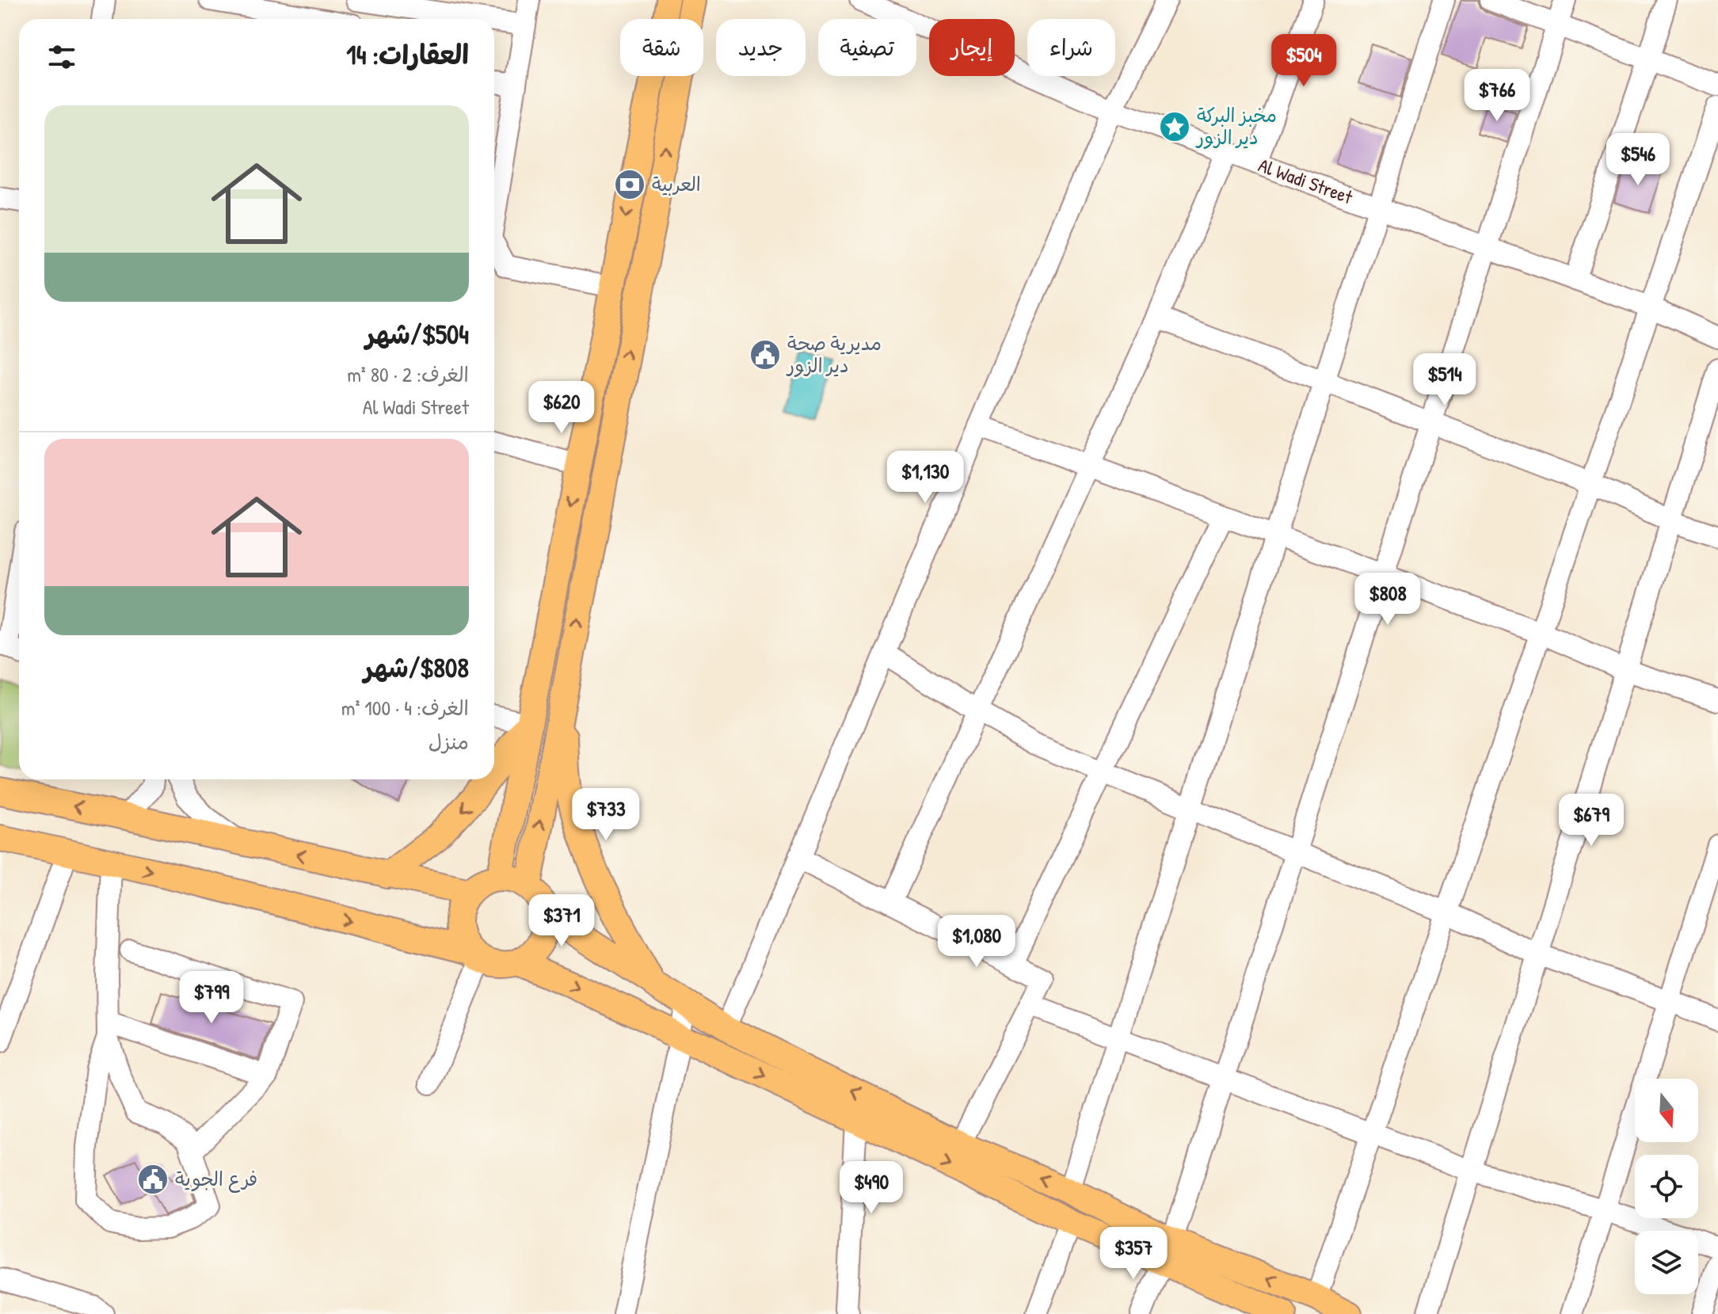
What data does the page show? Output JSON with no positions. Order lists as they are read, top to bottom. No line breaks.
{"streets":{"street":["Al Wadi Street"]},"places":{"place":["مخبز البركة دير الزور"],"bank":["العربية"],"public building":["مديرية صحة دير الزور","فرع الجوية"]},"north":"bottom","page":{"chip":["شراء","إيجار","تصفية","جديد","شقة"],"heading":"العقارات: 14","price":["$504","$766","$546","$514","$620","$1,130","$808","$733","$679","$371","$1,080","$799","$490","$357"],"list":[{"name":"$504/شهر","note":"الغرف: 2 · 80 m² · Al Wadi Street"},{"name":"$808/شهر","note":"الغرف: 4 · 100 m² · منزل"}]}}
